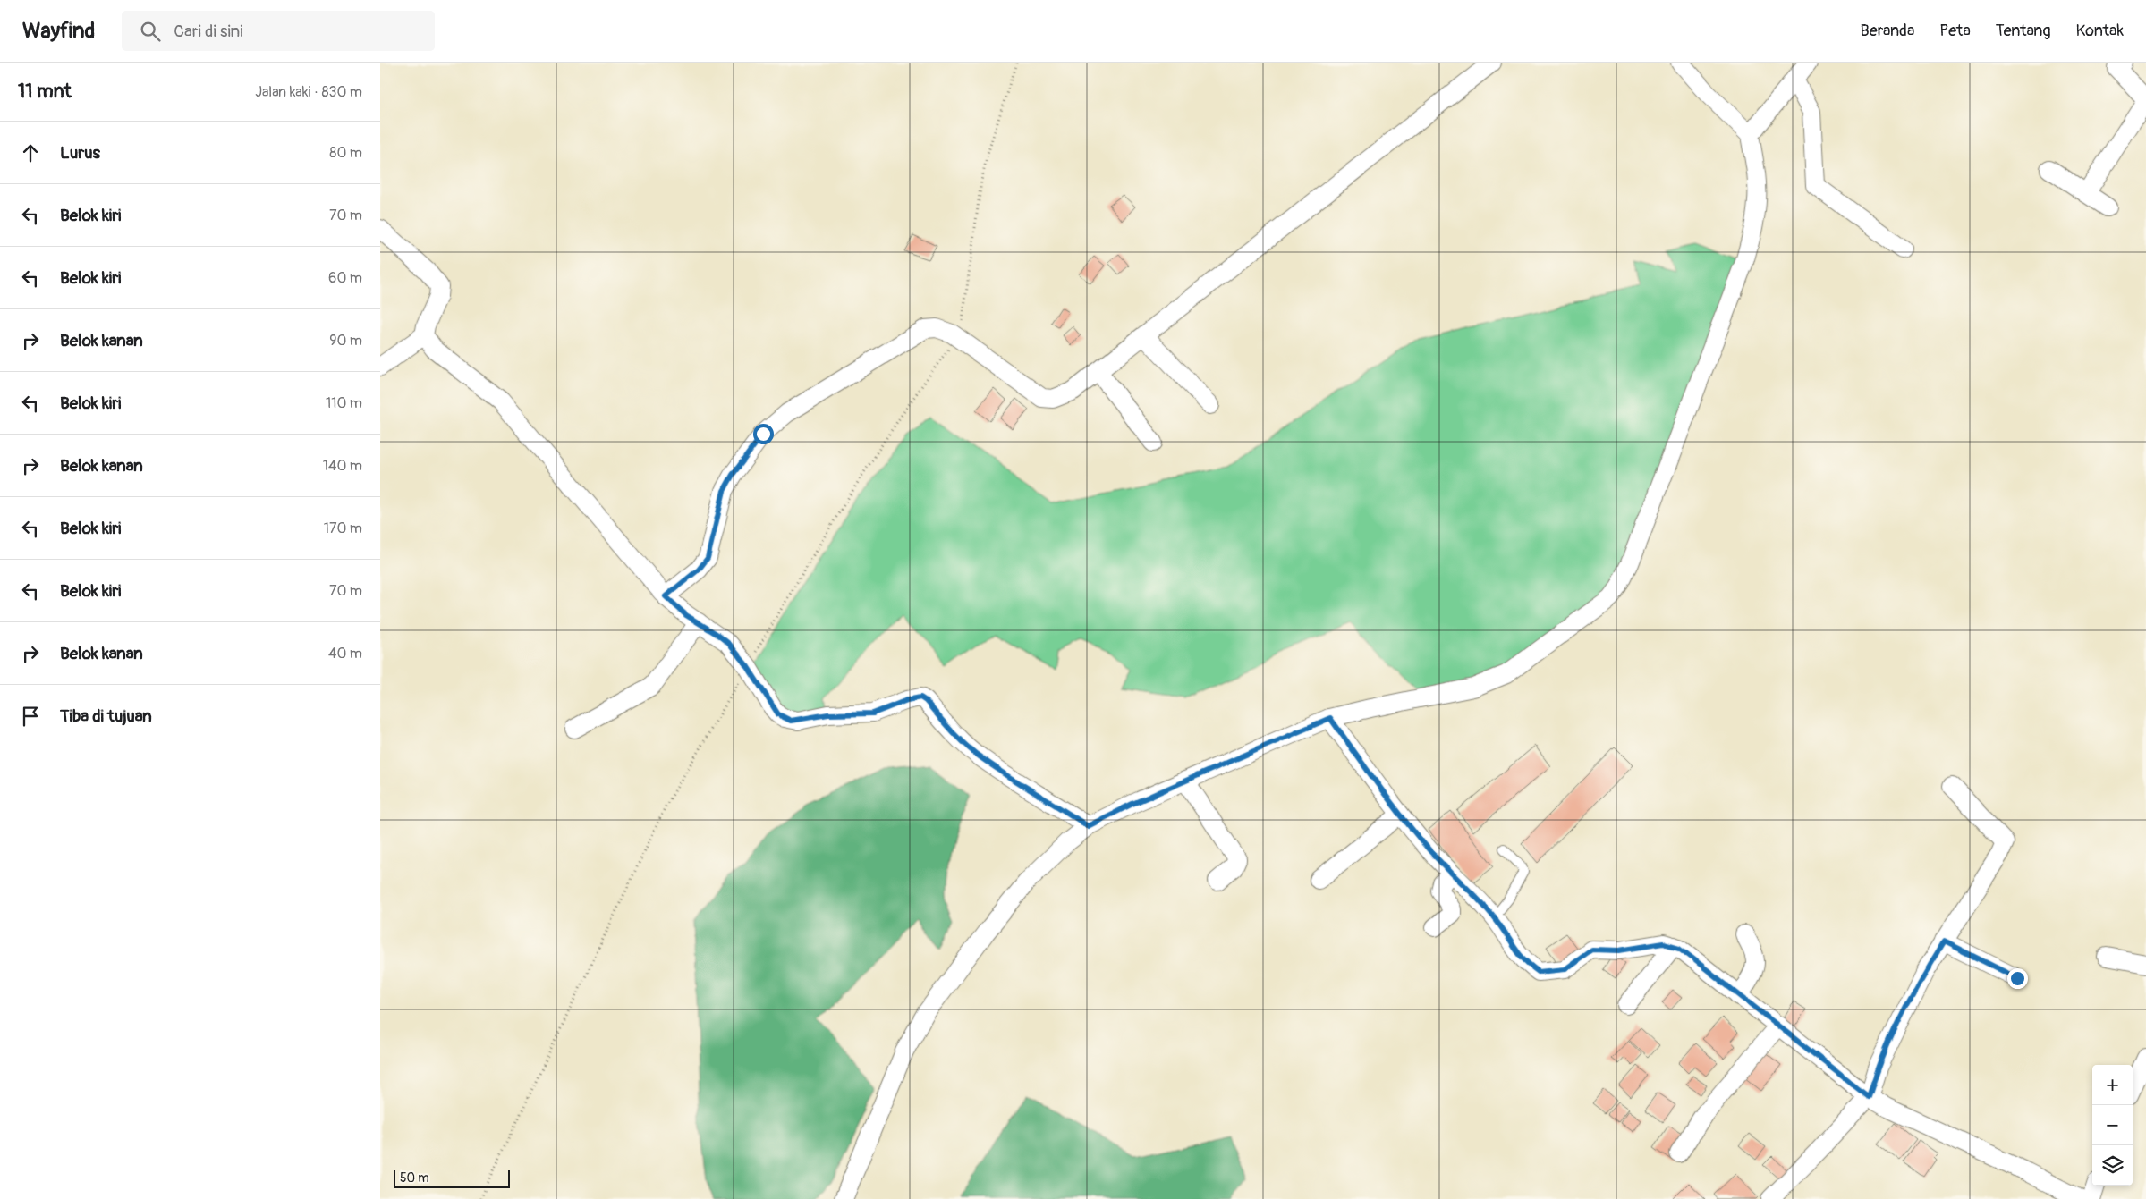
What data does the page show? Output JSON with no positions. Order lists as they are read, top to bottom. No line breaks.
{"scale_bar":"50 m","page":{"header":"Wayfind","search":"Cari di sini","nav":["Beranda","Peta","Tentang","Kontak"],"heading":["11 mnt","Jalan kaki · 830 m"],"list":[["Lurus","80 m"],["Belok kiri","70 m"],["Belok kiri","60 m"],["Belok kanan","90 m"],["Belok kiri","110 m"],["Belok kanan","140 m"],["Belok kiri","170 m"],["Belok kiri","70 m"],["Belok kanan","40 m"],"Tiba di tujuan"],"map_buttons":["+","−"],"scale":"50 m"}}
